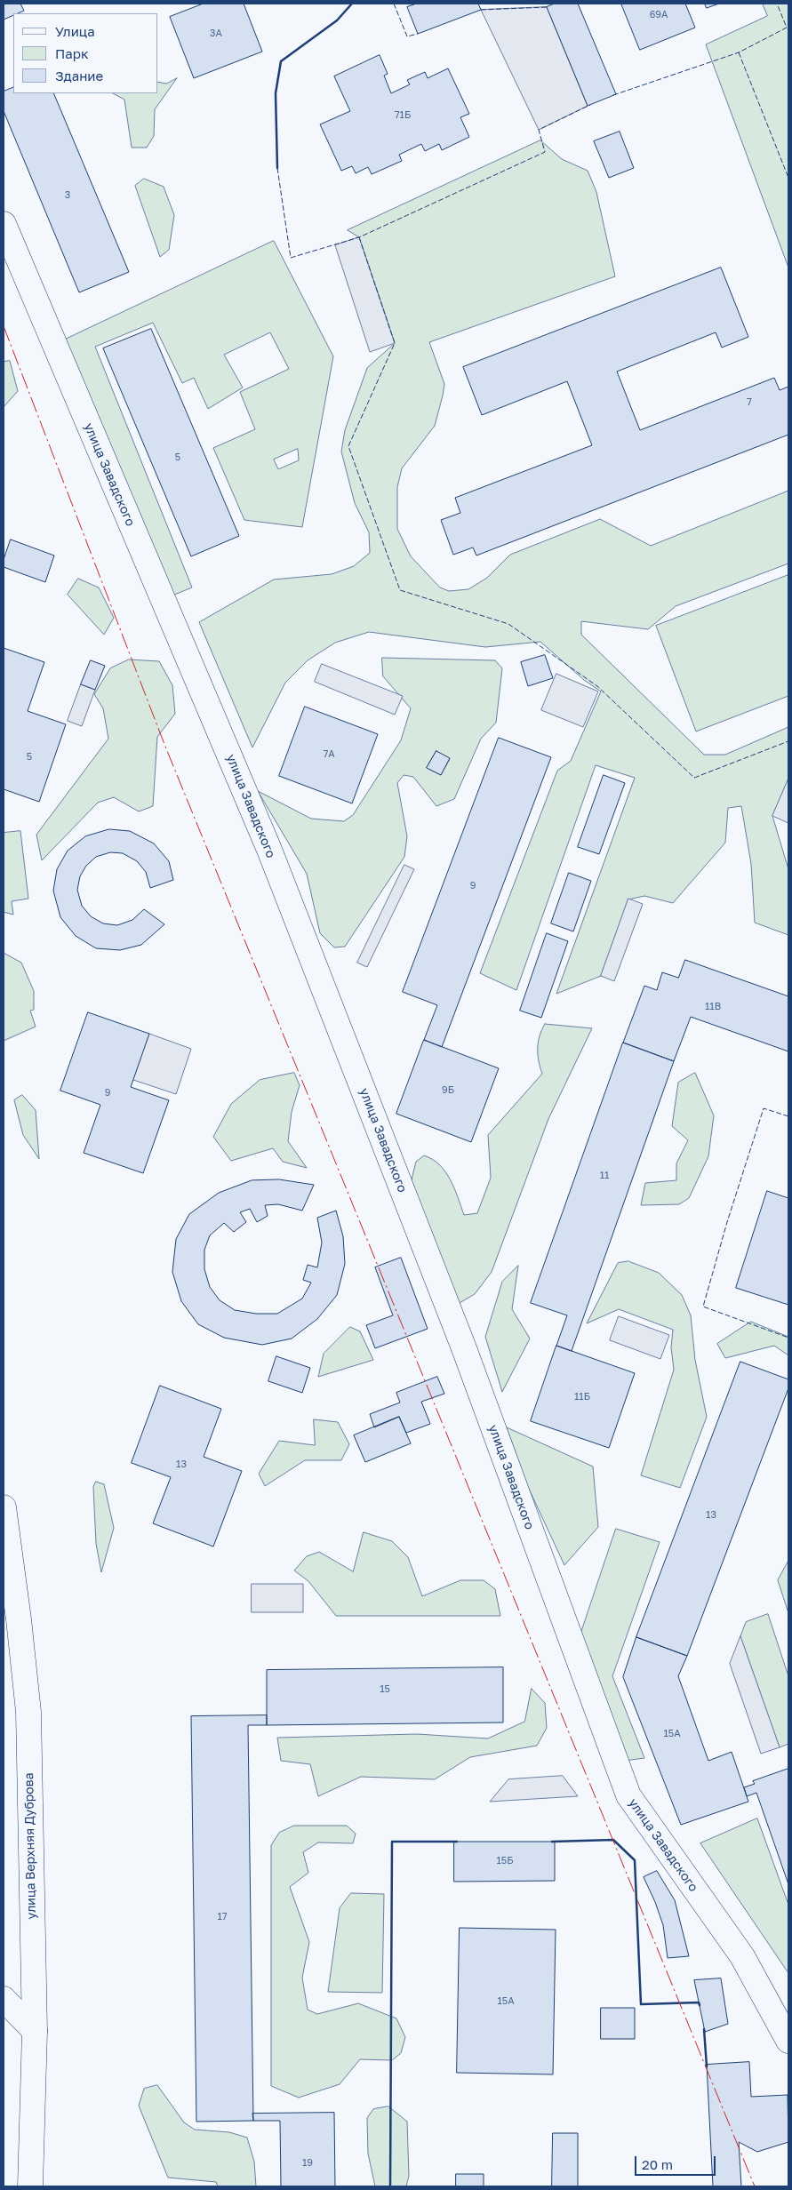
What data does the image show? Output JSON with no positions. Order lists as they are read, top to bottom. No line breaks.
{"streets":{"street":["улица Завадского","улица Верхняя Дуброва"]},"house_numbers":["69А","3А","71Б","3","7","5","7А","5","9","11В","9Б","9","11","11Б","13","13","15","15А","15Б","17","15А","19"],"legend":["Улица","Парк","Здание"],"scale_bar":"20 m"}
